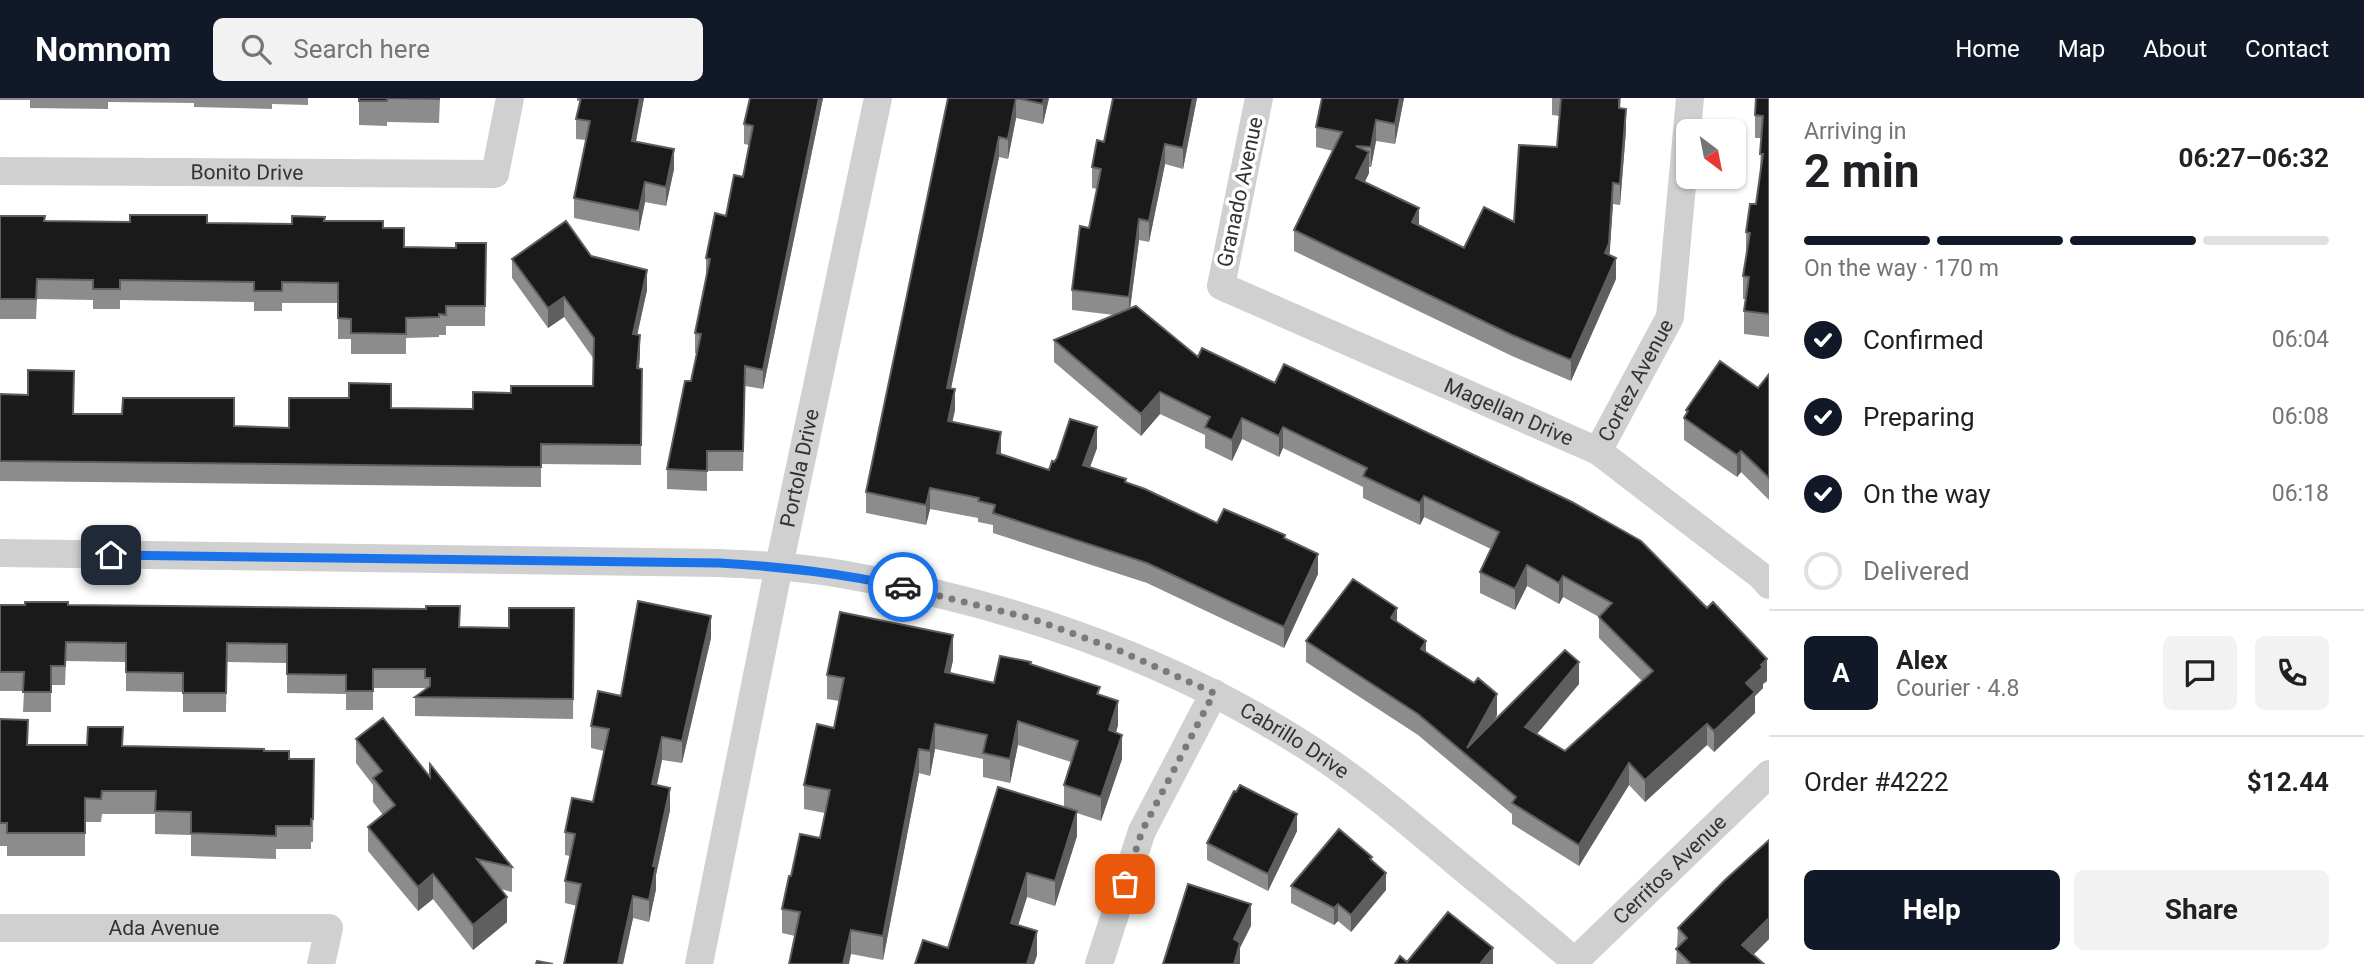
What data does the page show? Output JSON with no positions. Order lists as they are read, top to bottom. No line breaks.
{"streets":{"street":["Bonito Drive","Granado Avenue","Cortez Avenue","Magellan Drive","Portola Drive","Cabrillo Drive","Cerritos Avenue","Ada Avenue"]},"crossings":[["Granado Avenue","Magellan Drive"],["Cortez Avenue","Magellan Drive"],["Portola Drive","Cabrillo Drive"],["Cabrillo Drive","Cerritos Avenue"]],"north":"bottom right","page":{"header":"Nomnom","search":"Search here","nav":["Home","Map","About","Contact"],"heading":["2 min","Arriving in","06:27–06:32"],"panel":["Alex","Courier · 4.8","Order #4222","$12.44"],"bar":"On the way · 170 m","list":[["Confirmed","06:04"],["Preparing","06:08"],["On the way","06:18"],"Delivered"],"round":"A","buttons":["Help","Share"]}}
